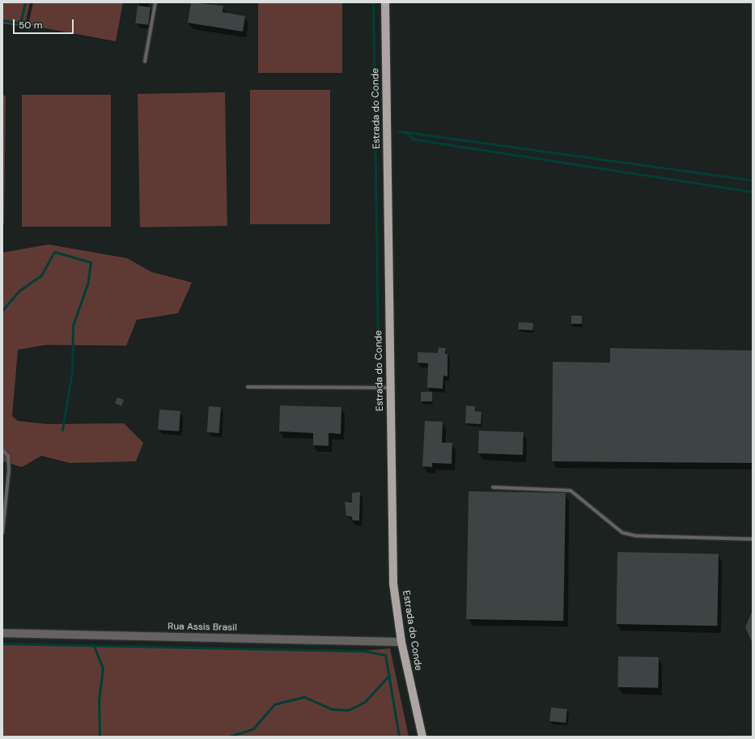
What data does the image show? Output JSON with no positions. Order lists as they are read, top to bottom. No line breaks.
{"streets":{"main road":["Estrada do Conde"],"street":["Rua Assis Brasil"]},"crossings":[["Estrada do Conde","Rua Assis Brasil"]],"scale_bar":"50 m"}
